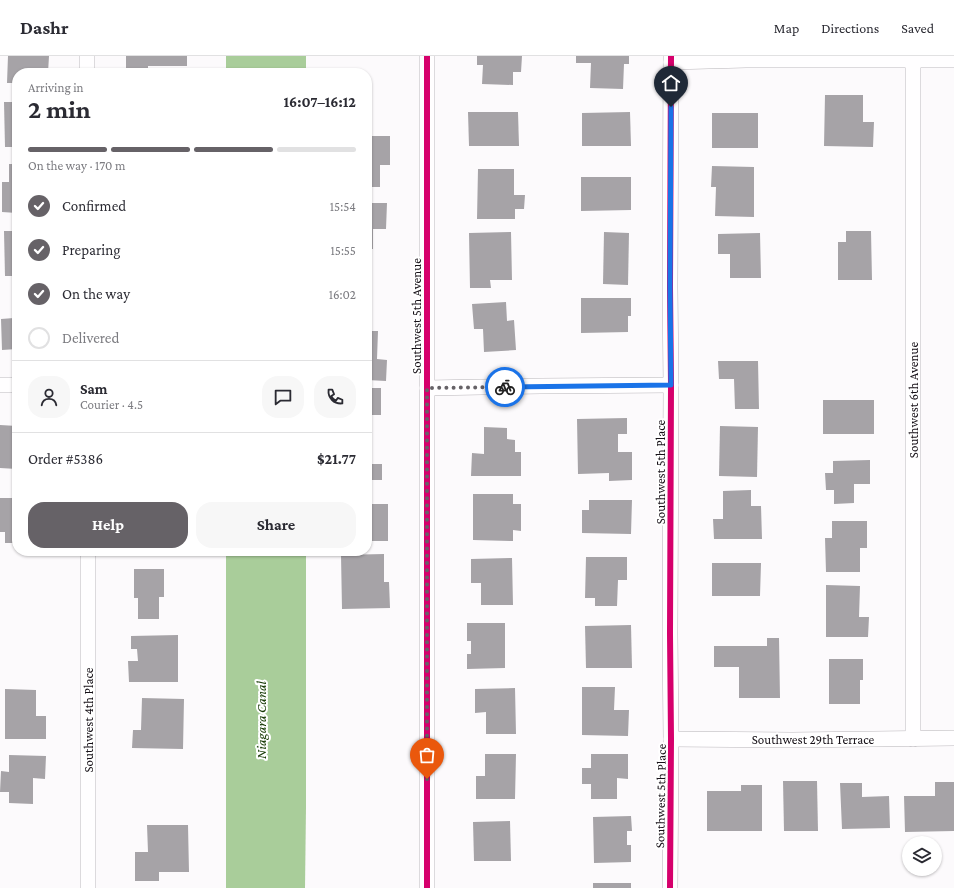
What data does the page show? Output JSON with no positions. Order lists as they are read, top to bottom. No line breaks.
{"streets":{"street":["Southwest 5th Avenue","Southwest 6th Avenue","Southwest 5th Place","Southwest 4th Place","Southwest 29th Terrace"]},"crossings":[["Southwest 6th Avenue","Southwest 29th Terrace"],["Southwest 5th Place","Southwest 29th Terrace"]],"water":["Niagara Canal"],"page":{"header":"Dashr","nav":["Map","Directions","Saved"],"heading":["2 min","Arriving in","16:07–16:12"],"panel":["Sam","Courier · 4.5","Order #5386","$21.77"],"bar":"On the way · 170 m","list":[["Confirmed","15:54"],["Preparing","15:55"],["On the way","16:02"],"Delivered"],"buttons":["Help","Share"]}}
